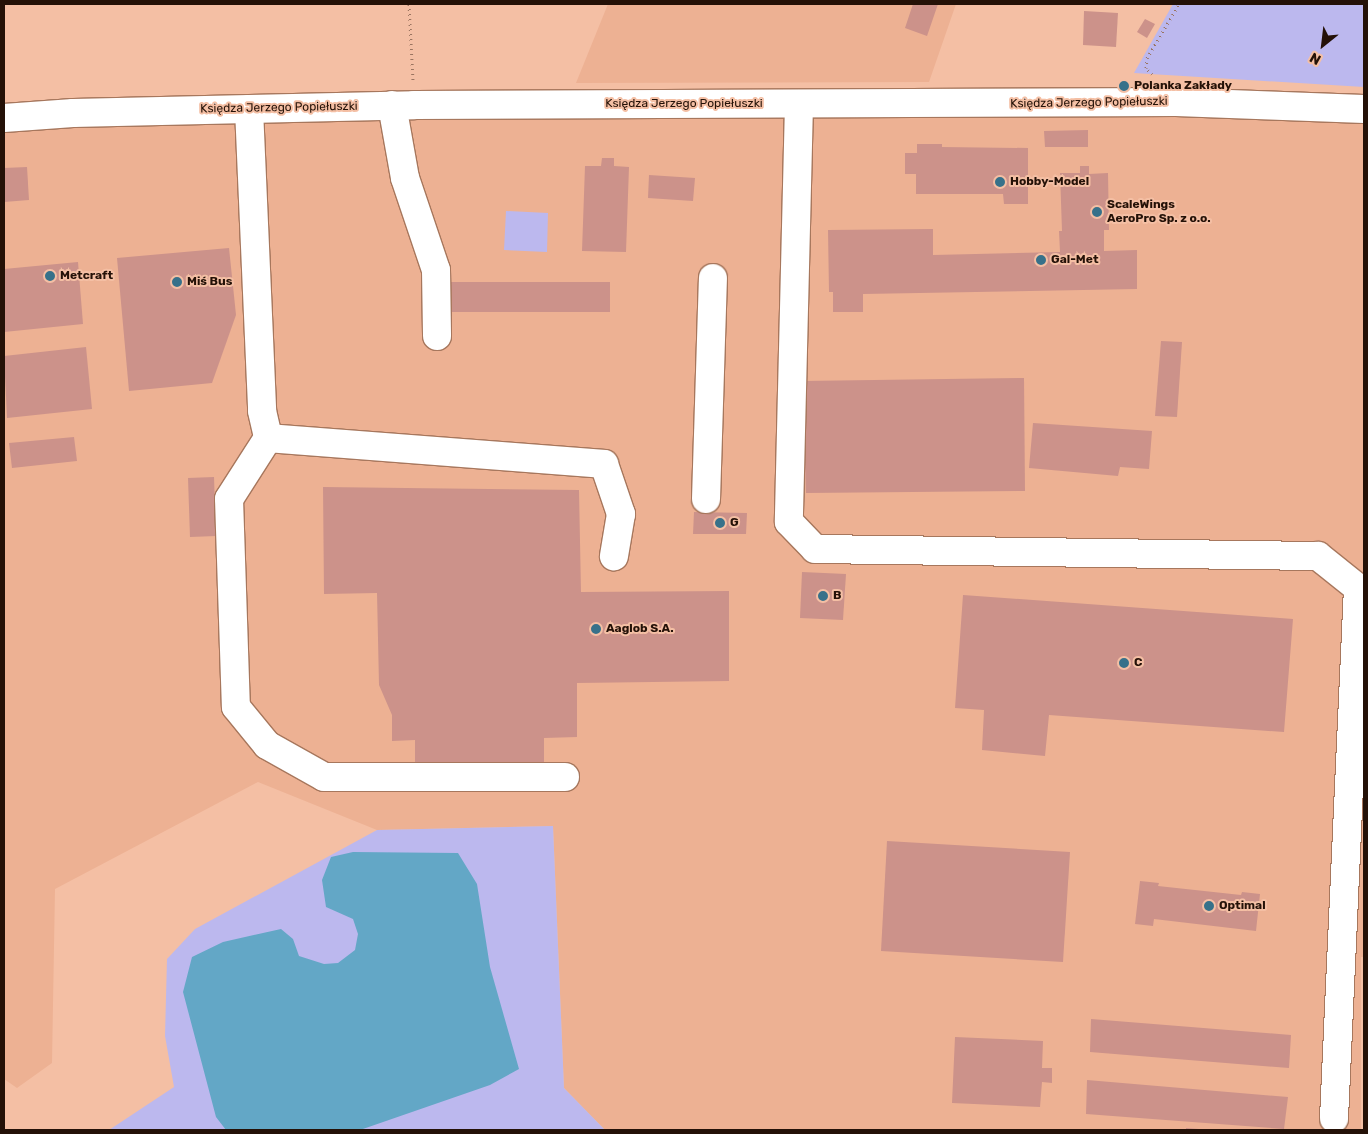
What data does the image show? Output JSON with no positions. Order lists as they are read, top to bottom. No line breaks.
{"streets":{"street":["Księdza Jerzego Popiełuszki"]},"places":["Polanka Zakłady","Hobby-Model","ScaleWings AeroPro Sp. z o.o.","Gal-Met","Metcraft","Miś Bus","G","B","Aaglob S.A.","C","Optimal"],"north":"bottom left"}
